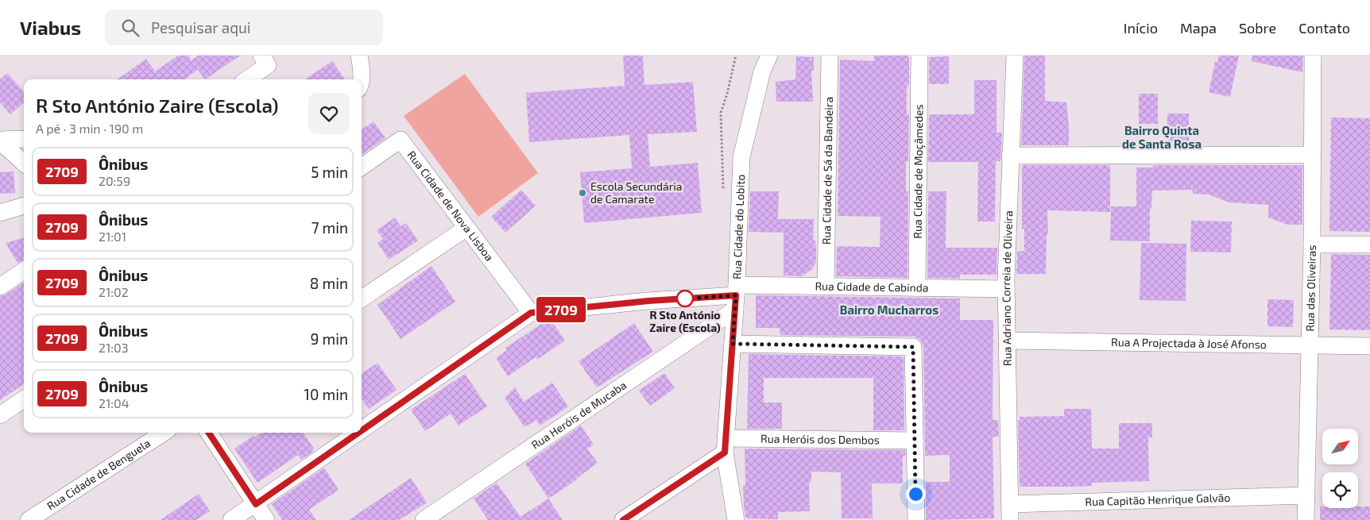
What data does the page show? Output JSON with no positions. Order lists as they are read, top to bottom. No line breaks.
{"streets":{"street":["Rua Cidade de Sá da Bandeira","Rua Cidade de Moçâmedes","Rua Cidade de Nova Lisboa","Rua Cidade do Lobito","Rua Cidade de Cabinda","Rua Adriano Correia de Oliveira","Rua das Oliveiras","Rua A Projectada à José Afonso","Rua Heróis de Mucaba","Rua Heróis dos Dembos","Rua Cidade de Benguela","Rua Capitão Henrique Galvão"]},"crossings":[["Rua Cidade de Sá da Bandeira","Rua Cidade de Cabinda"],["Rua Cidade de Moçâmedes","Rua Cidade de Cabinda"],["Rua Cidade de Nova Lisboa","Rua Cidade de Cabinda"],["Rua Cidade do Lobito","Rua Cidade de Cabinda"],["Rua Cidade do Lobito","Rua Heróis de Mucaba"],["Rua Cidade do Lobito","Rua Heróis dos Dembos"],["Rua Cidade de Cabinda","Rua Adriano Correia de Oliveira"],["Rua Cidade de Cabinda","Rua Heróis de Mucaba"],["Rua Adriano Correia de Oliveira","Rua A Projectada à José Afonso"],["Rua Adriano Correia de Oliveira","Rua Capitão Henrique Galvão"],["Rua das Oliveiras","Rua A Projectada à José Afonso"],["Rua das Oliveiras","Rua Capitão Henrique Galvão"]],"districts":["Bairro Quinta de Santa Rosa","Bairro Mucharros"],"places":["Escola Secundária de Camarate","R Sto António Zaire (Escola)"],"lines":["bus line 2709"],"north":"top right","page":{"header":"Viabus","search":"Pesquisar aqui","nav":["Início","Mapa","Sobre","Contato"],"on_map":"2709","heading":["R Sto António Zaire (Escola)","A pé · 3 min · 190 m"],"list":[{"mark":"2709","name":"Ônibus","note":"20:59","value":"5 min"},{"mark":"2709","name":"Ônibus","note":"21:01","value":"7 min"},{"mark":"2709","name":"Ônibus","note":"21:02","value":"8 min"},{"mark":"2709","name":"Ônibus","note":"21:03","value":"9 min"},{"mark":"2709","name":"Ônibus","note":"21:04","value":"10 min"}]}}
